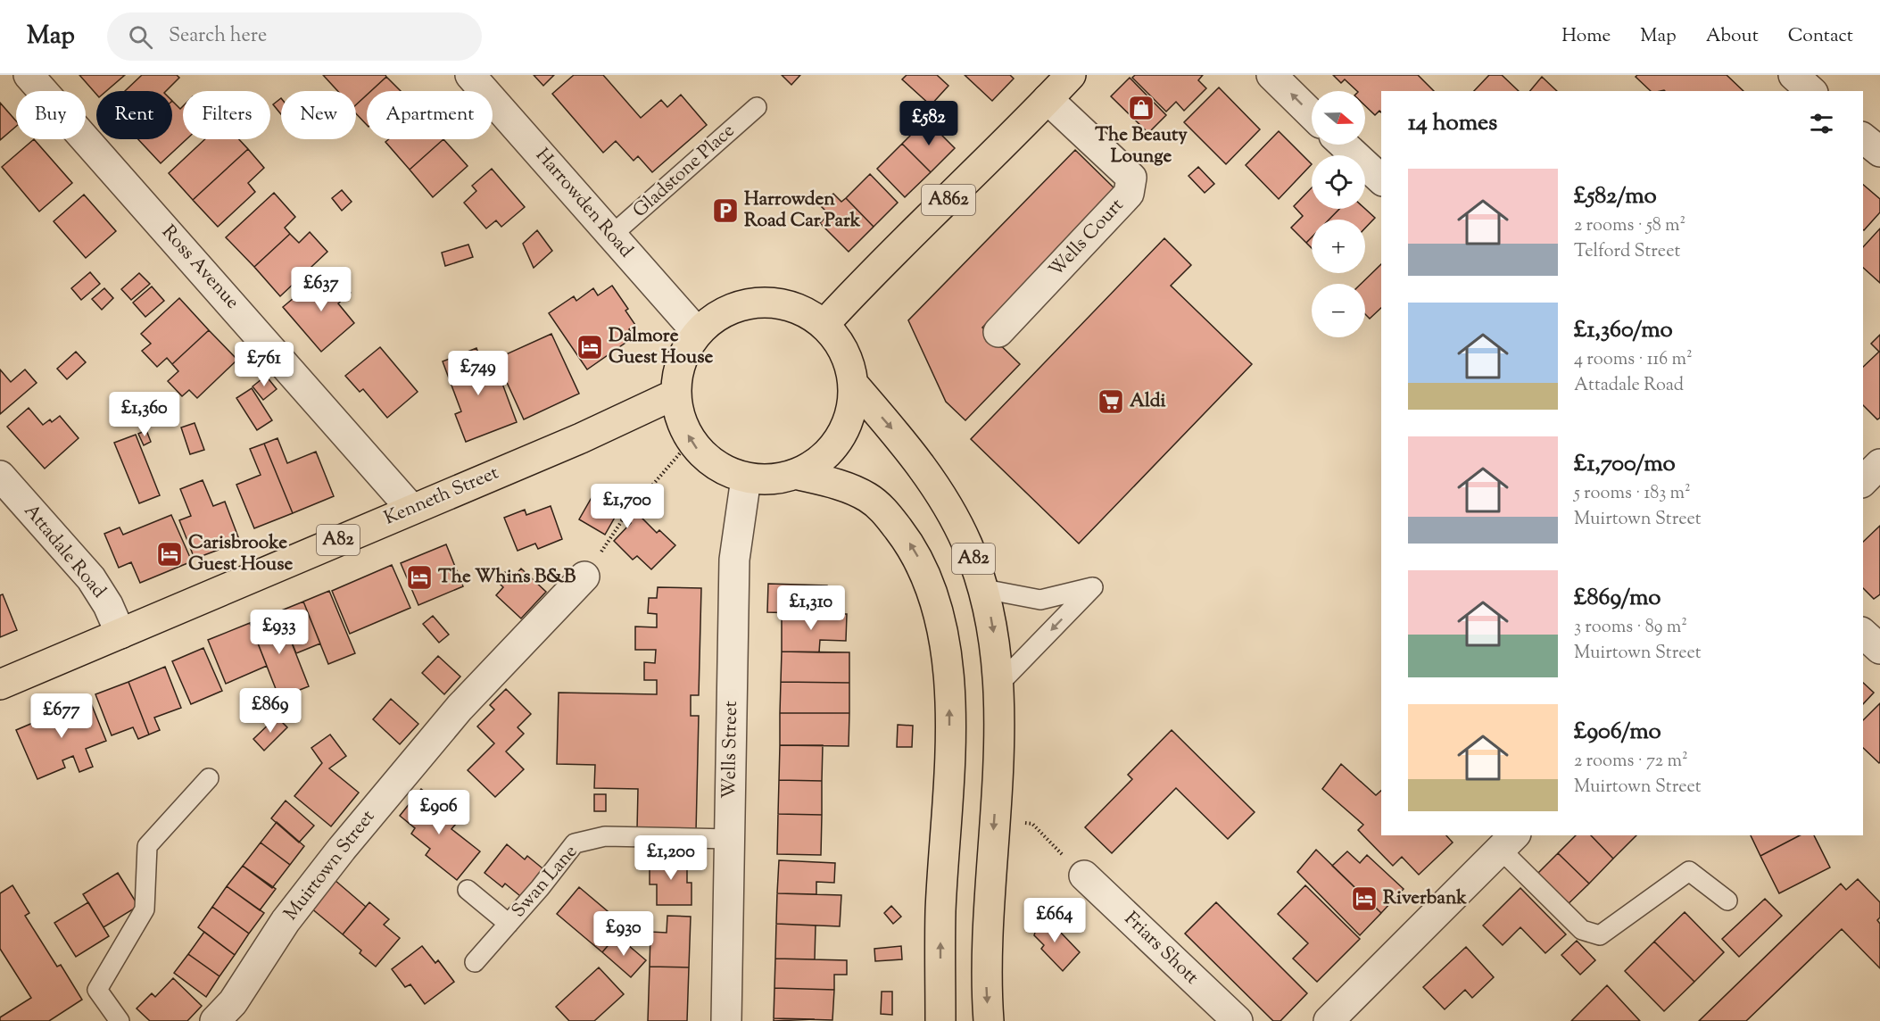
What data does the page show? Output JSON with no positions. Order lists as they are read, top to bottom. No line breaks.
{"streets":{"main road":["A862","Kenneth Street","A82"],"street":["Harrowden Road","Wells Court","Ross Avenue","Attadale Road","Wells Street","Muirtown Street","Friars Shott"],"lane":["Gladstone Place","Swan Lane"]},"crossings":[["Gladstone Place","Harrowden Road"],["A862","Harrowden Road"],["A862","Wells Court"],["A862","Kenneth Street"],["A862","A82"],["A862","Wells Street"],["Harrowden Road","Kenneth Street"],["Harrowden Road","A82"],["Harrowden Road","Wells Street"],["Ross Avenue","Kenneth Street"],["Kenneth Street","A82"],["Kenneth Street","Attadale Road"],["Kenneth Street","Wells Street"],["A82","Wells Street"],["Wells Street","Swan Lane"]],"places":{"shop":["The Beauty Lounge"],"parking":["Harrowden Road Car Park"],"hotel":["Dalmore Guest House","Carisbrooke Guest House","The Whins B&B","Riverbank"],"supermarket":["Aldi"]},"north":"right","page":{"header":"Map","search":"Search here","nav":["Home","Map","About","Contact"],"map_buttons":["+","−"],"chip":["Buy","Rent","Filters","New","Apartment"],"heading":"14 homes","price":["£582","£637","£761","£749","£1,360","£1,700","£1,310","£933","£869","£677","£906","£1,200","£664","£930"],"list":[{"name":"£582/mo","note":"2 rooms · 58 m² · Telford Street"},{"name":"£1,360/mo","note":"4 rooms · 116 m² · Attadale Road"},{"name":"£1,700/mo","note":"5 rooms · 183 m² · Muirtown Street"},{"name":"£869/mo","note":"3 rooms · 89 m² · Muirtown Street"},{"name":"£906/mo","note":"2 rooms · 72 m² · Muirtown Street"}]}}
